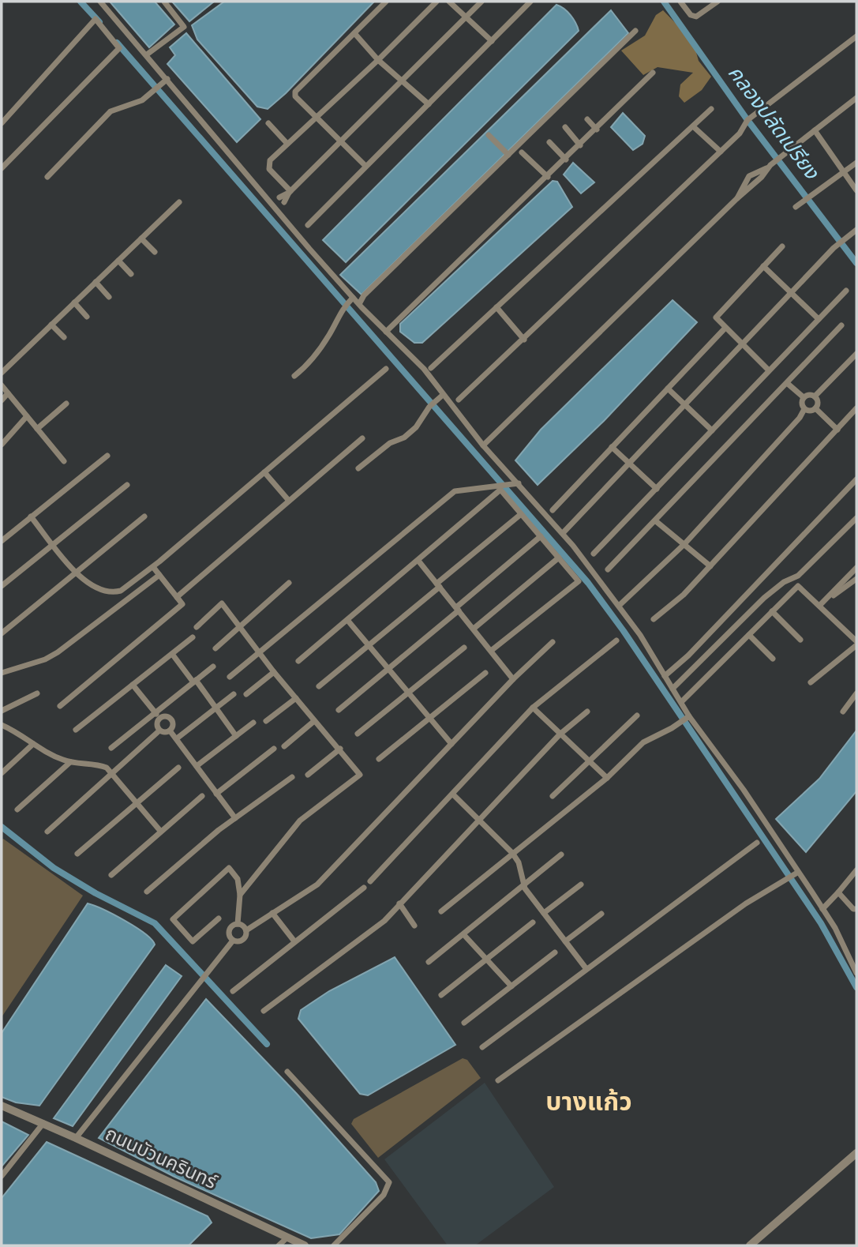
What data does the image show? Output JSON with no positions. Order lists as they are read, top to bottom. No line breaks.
{"streets":{"street":["ถนนบัวนครินทร์"]},"districts":["บางแก้ว"],"water":["คลองปลัดเปรียง"]}
